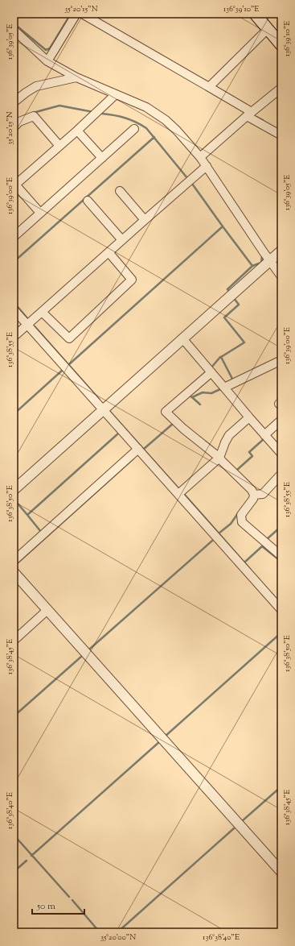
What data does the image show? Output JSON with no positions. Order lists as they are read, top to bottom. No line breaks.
{"scale_bar":"50 m","coordinates":["35°20'15\"N","136°39'10\"E","136°39'05\"E","136°39'00\"E","136°38'55\"E","136°38'50\"E","136°38'45\"E","136°38'40\"E","35°20'00\"N"]}
